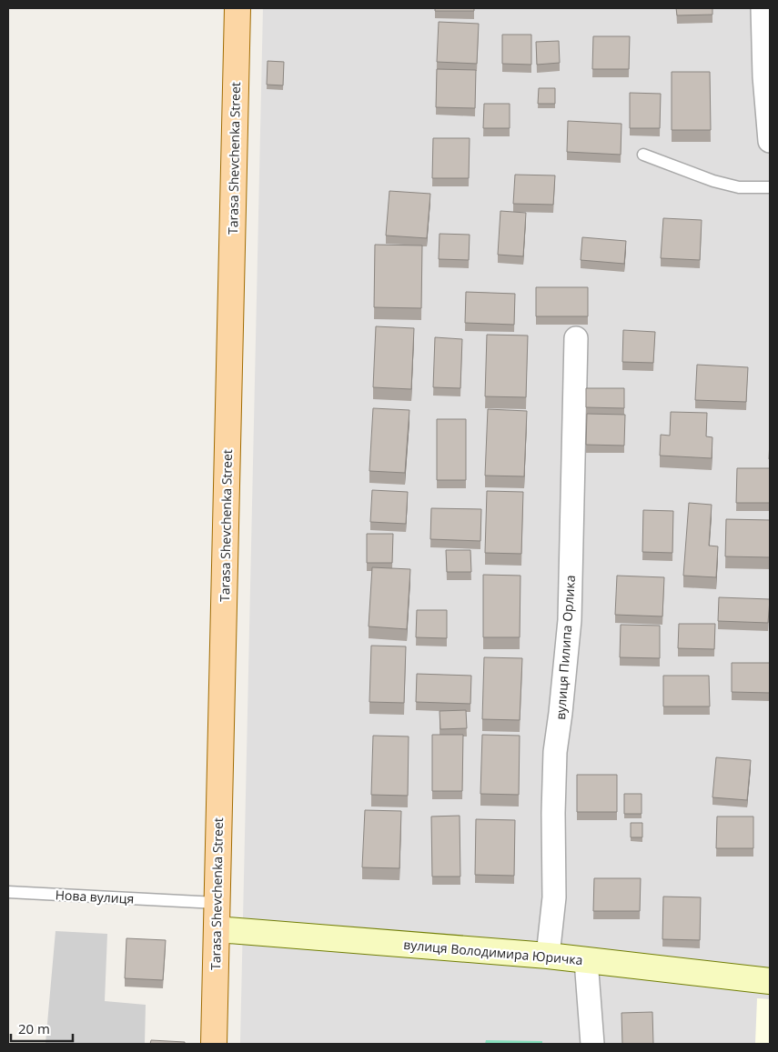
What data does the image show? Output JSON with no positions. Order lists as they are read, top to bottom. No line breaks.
{"streets":{"main road":["Tarasa Shevchenka Street","вулиця Володимира Юричка"],"street":["вулиця Пилипа Орлика"],"lane":["Нова вулиця"]},"crossings":[["Tarasa Shevchenka Street","Нова вулиця"],["Tarasa Shevchenka Street","вулиця Володимира Юричка"],["вулиця Пилипа Орлика","вулиця Володимира Юричка"]],"scale_bar":"20 m"}
